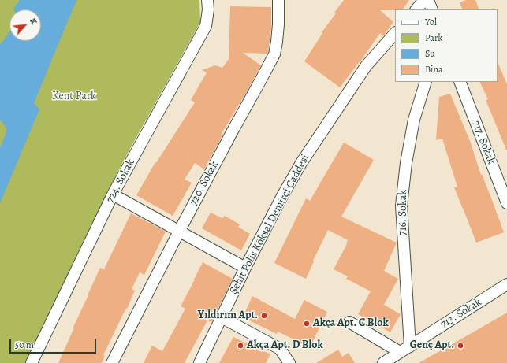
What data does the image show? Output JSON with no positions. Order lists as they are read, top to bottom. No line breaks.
{"streets":{"street":["717. Sokak","724. Sokak","720. Sokak","716. Sokak","Şehit Polis Köksal Demirci Caddesi","713. Sokak"]},"crossings":[["716. Sokak","713. Sokak"]],"parks":["Kent Park"],"places":["Yıldırım Apt.","Akça Apt. C Blok","Akça Apt. D Blok","Genç Apt."],"legend":["Yol","Park","Su","Bina"],"scale_bar":"50 m","north":"top right"}
